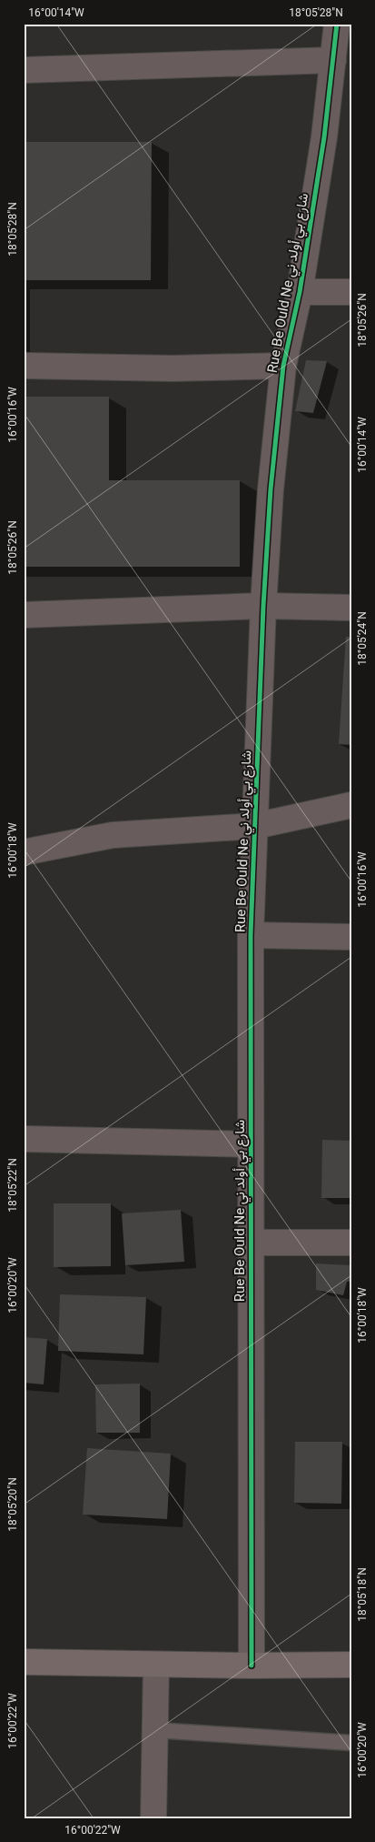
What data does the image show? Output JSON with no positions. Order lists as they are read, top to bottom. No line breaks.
{"streets":{"street":["Rue Be Ould Ne شارع بي أولد ني"]},"coordinates":["16°00'14\"W","18°05'28\"N","18°05'26\"N","16°00'16\"W","18°05'24\"N","16°00'18\"W","18°05'22\"N","16°00'20\"W","18°05'20\"N","18°05'18\"N","16°00'22\"W"]}
